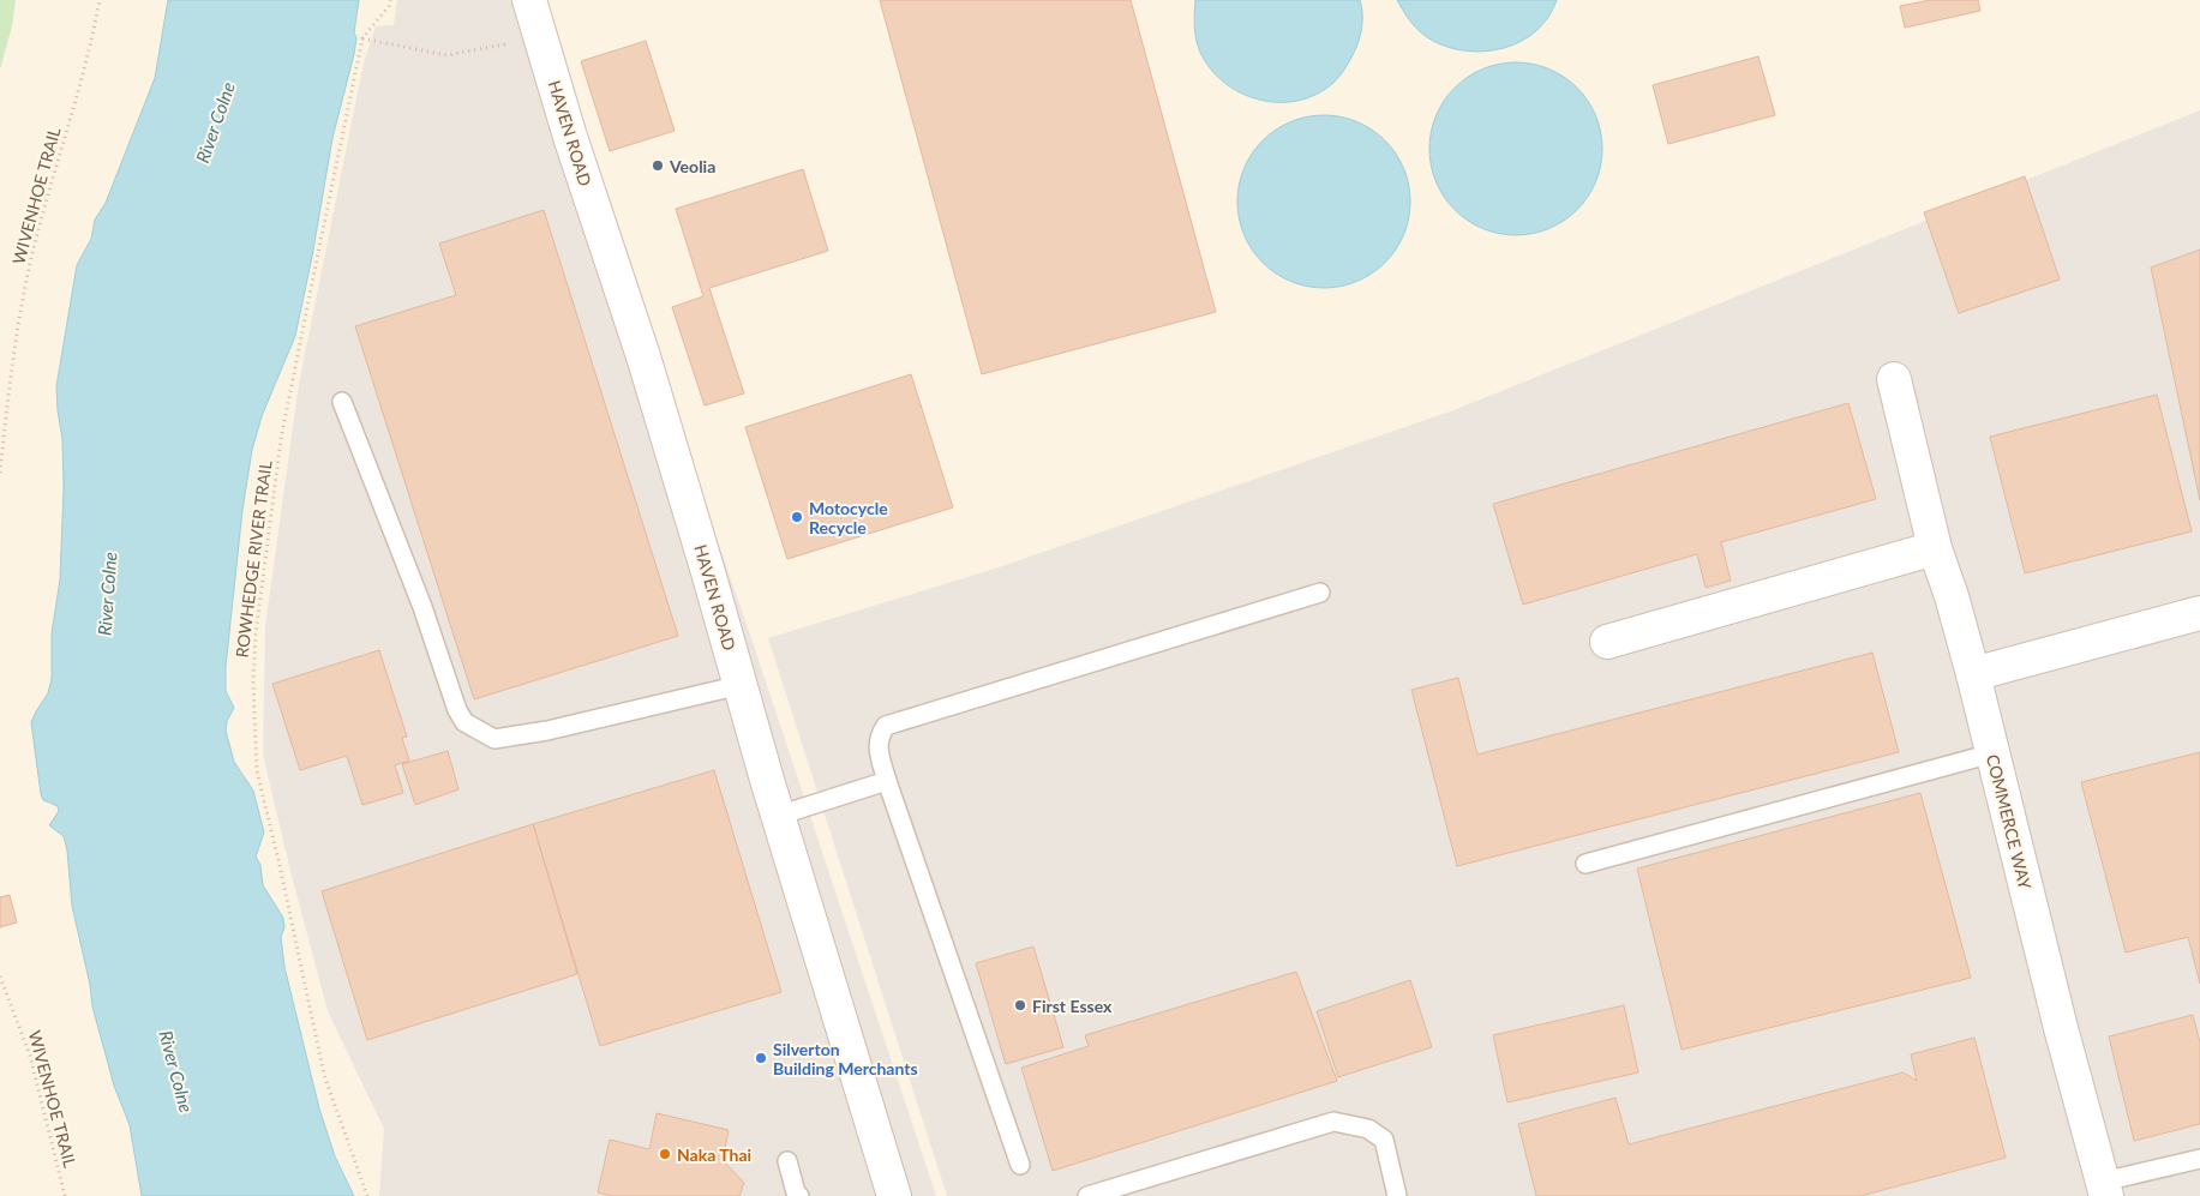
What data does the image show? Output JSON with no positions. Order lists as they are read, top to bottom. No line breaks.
{"streets":{"street":["HAVEN ROAD","COMMERCE WAY"],"path":["WIVENHOE TRAIL","ROWHEDGE RIVER TRAIL"]},"water":["River Colne"],"places":["Veolia","Motocycle Recycle","First Essex","Silverton Building Merchants","Naka Thai"]}
